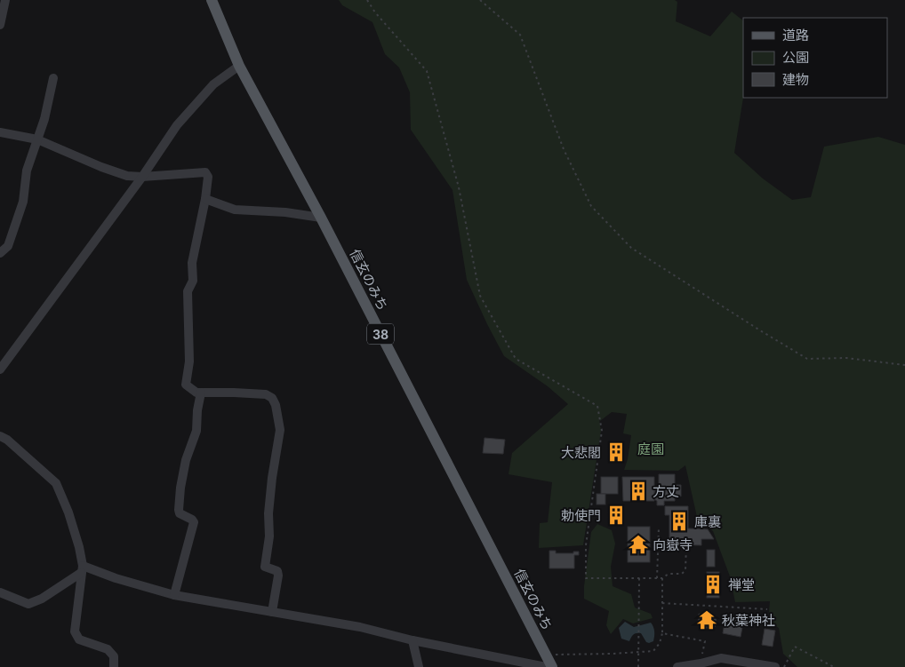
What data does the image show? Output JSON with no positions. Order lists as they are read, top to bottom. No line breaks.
{"streets":{"main road":["信玄のみち","38"]},"parks":["庭園"],"places":{"building":["大悲閣","方丈","勅使門","庫裏","禅堂"],"temple":["向嶽寺","秋葉神社"]},"legend":["道路","公園","建物"]}
